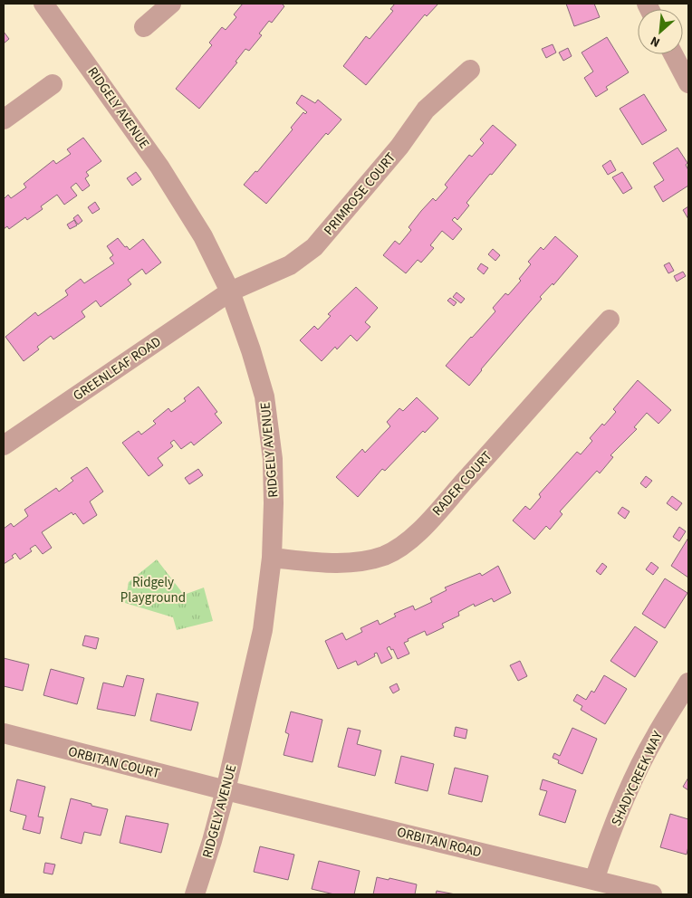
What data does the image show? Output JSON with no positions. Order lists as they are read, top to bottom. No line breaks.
{"streets":{"street":["RIDGELY AVENUE","PRIMROSE COURT","GREENLEAF ROAD","RADER COURT","ORBITAN COURT","SHADYCREEK WAY","ORBITAN ROAD"]},"crossings":[["RIDGELY AVENUE","PRIMROSE COURT"],["RIDGELY AVENUE","GREENLEAF ROAD"],["RIDGELY AVENUE","RADER COURT"],["RIDGELY AVENUE","ORBITAN COURT"],["RIDGELY AVENUE","ORBITAN ROAD"],["PRIMROSE COURT","GREENLEAF ROAD"],["ORBITAN COURT","ORBITAN ROAD"],["SHADYCREEK WAY","ORBITAN ROAD"]],"parks":["Ridgely Playground"],"north":"bottom left"}
